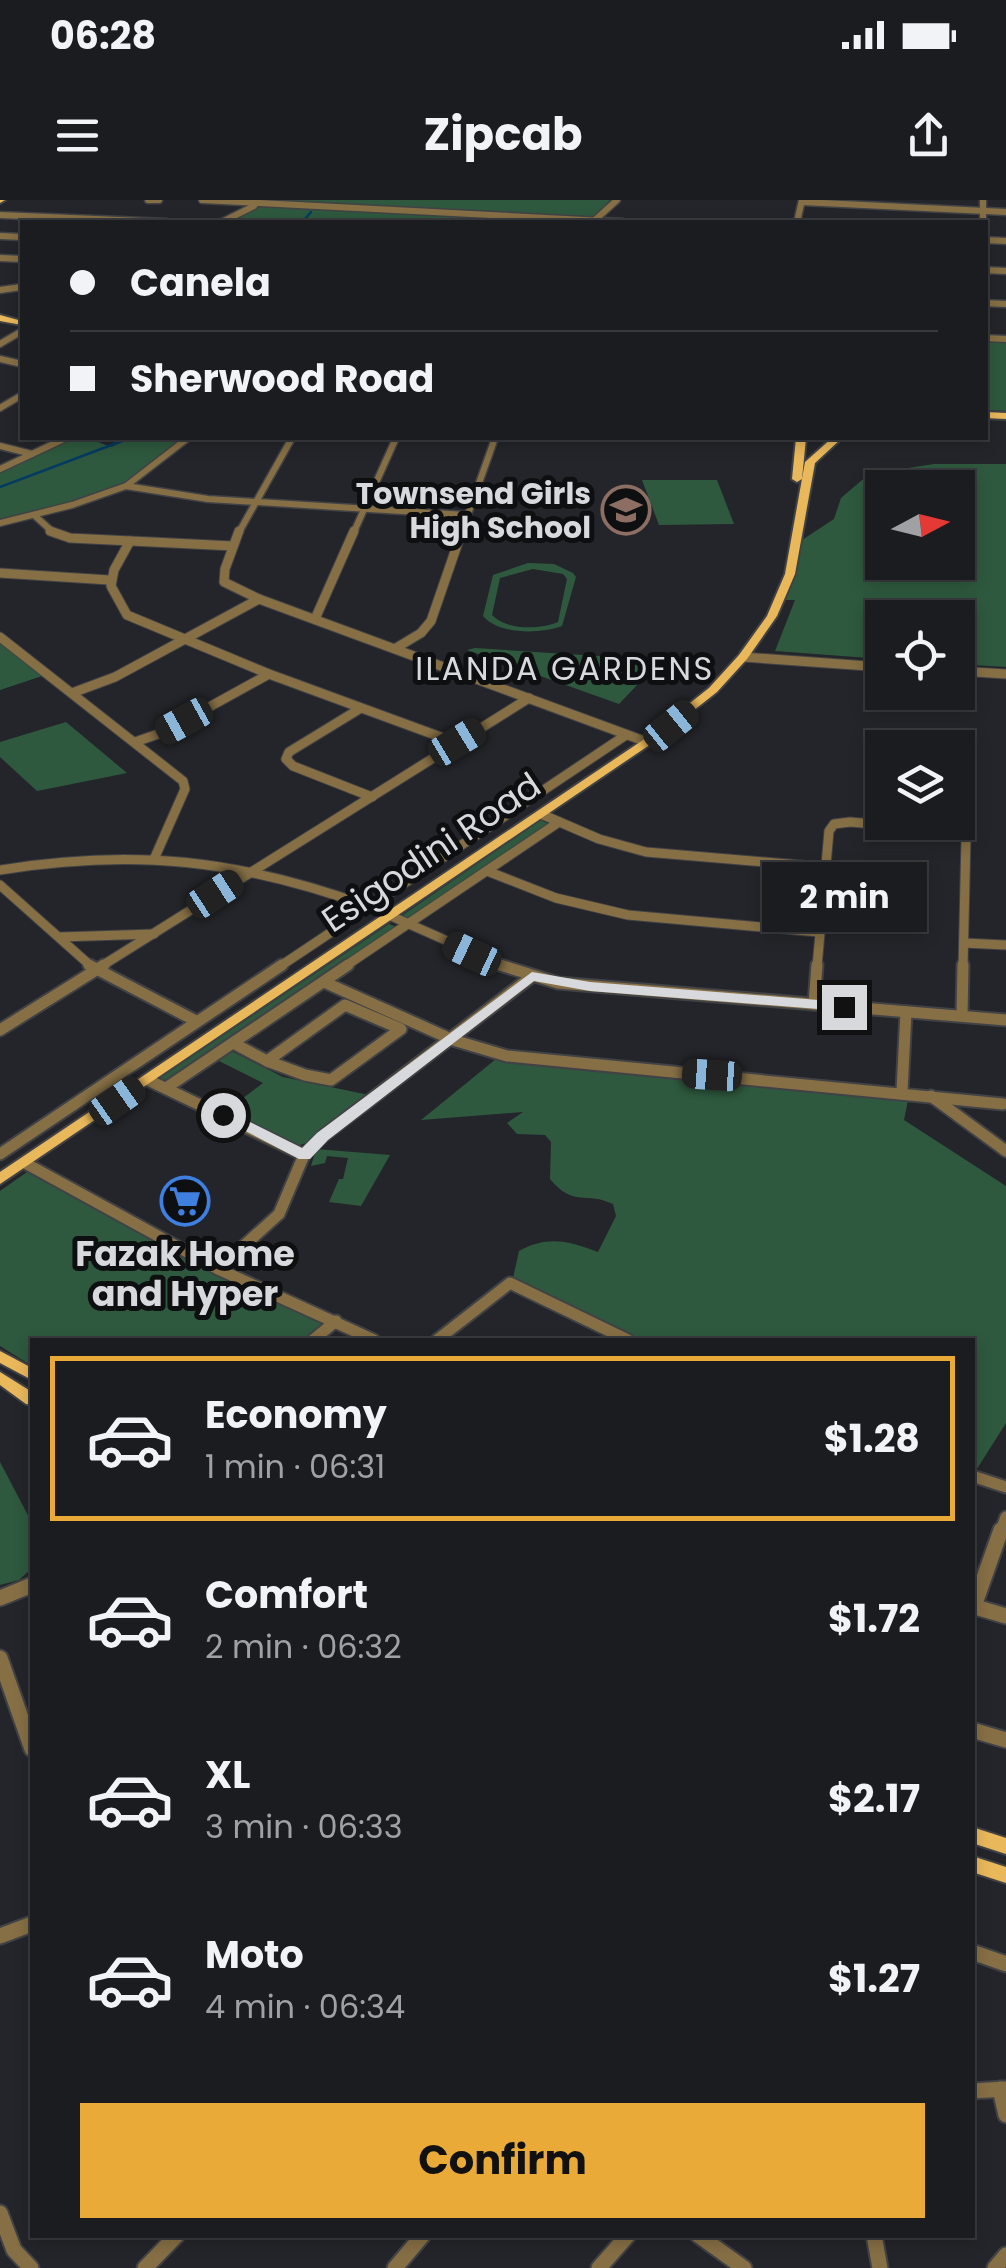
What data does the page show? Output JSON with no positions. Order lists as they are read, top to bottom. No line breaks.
{"streets":{"main road":["Esigodini Road"]},"districts":["ILANDA GARDENS"],"places":{"school or university":["Townsend Girls High School"],"supermarket":["Fazak Home and Hyper"]},"north":"right","page":{"status":"06:28","header":"Zipcab","banner":["Canela","Sherwood Road"],"bubble":"2 min","list":[{"name":"Economy","note":"1 min · 06:31","value":"$1.28"},{"name":"Comfort","note":"2 min · 06:32","value":"$1.72"},{"name":"XL","note":"3 min · 06:33","value":"$2.17"},{"name":"Moto","note":"4 min · 06:34","value":"$1.27"}],"buttons":"Confirm"}}
